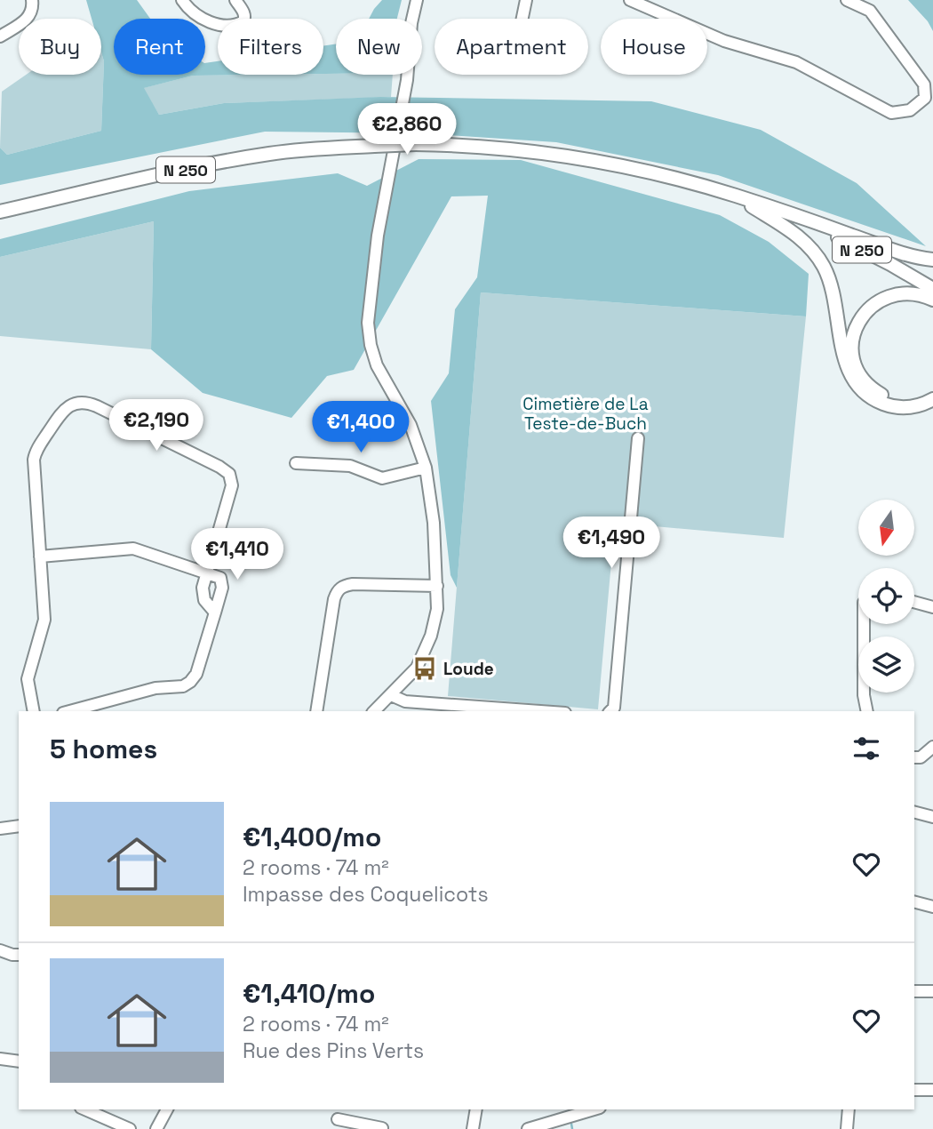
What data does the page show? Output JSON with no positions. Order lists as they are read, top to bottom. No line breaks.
{"streets":{"main road":["N 250"]},"parks":["Cimetière de La Teste-de-Buch"],"places":{"bus stop":["Loude"]},"north":"bottom","page":{"chip":["Buy","Rent","Filters","New","Apartment","House"],"price":["€2,860","€2,190","€1,400","€1,490","€1,410"],"heading":"5 homes","list":[{"name":"€1,400/mo","note":"2 rooms · 74 m² · Impasse des Coquelicots"},{"name":"€1,410/mo","note":"2 rooms · 74 m² · Rue des Pins Verts"}]}}
